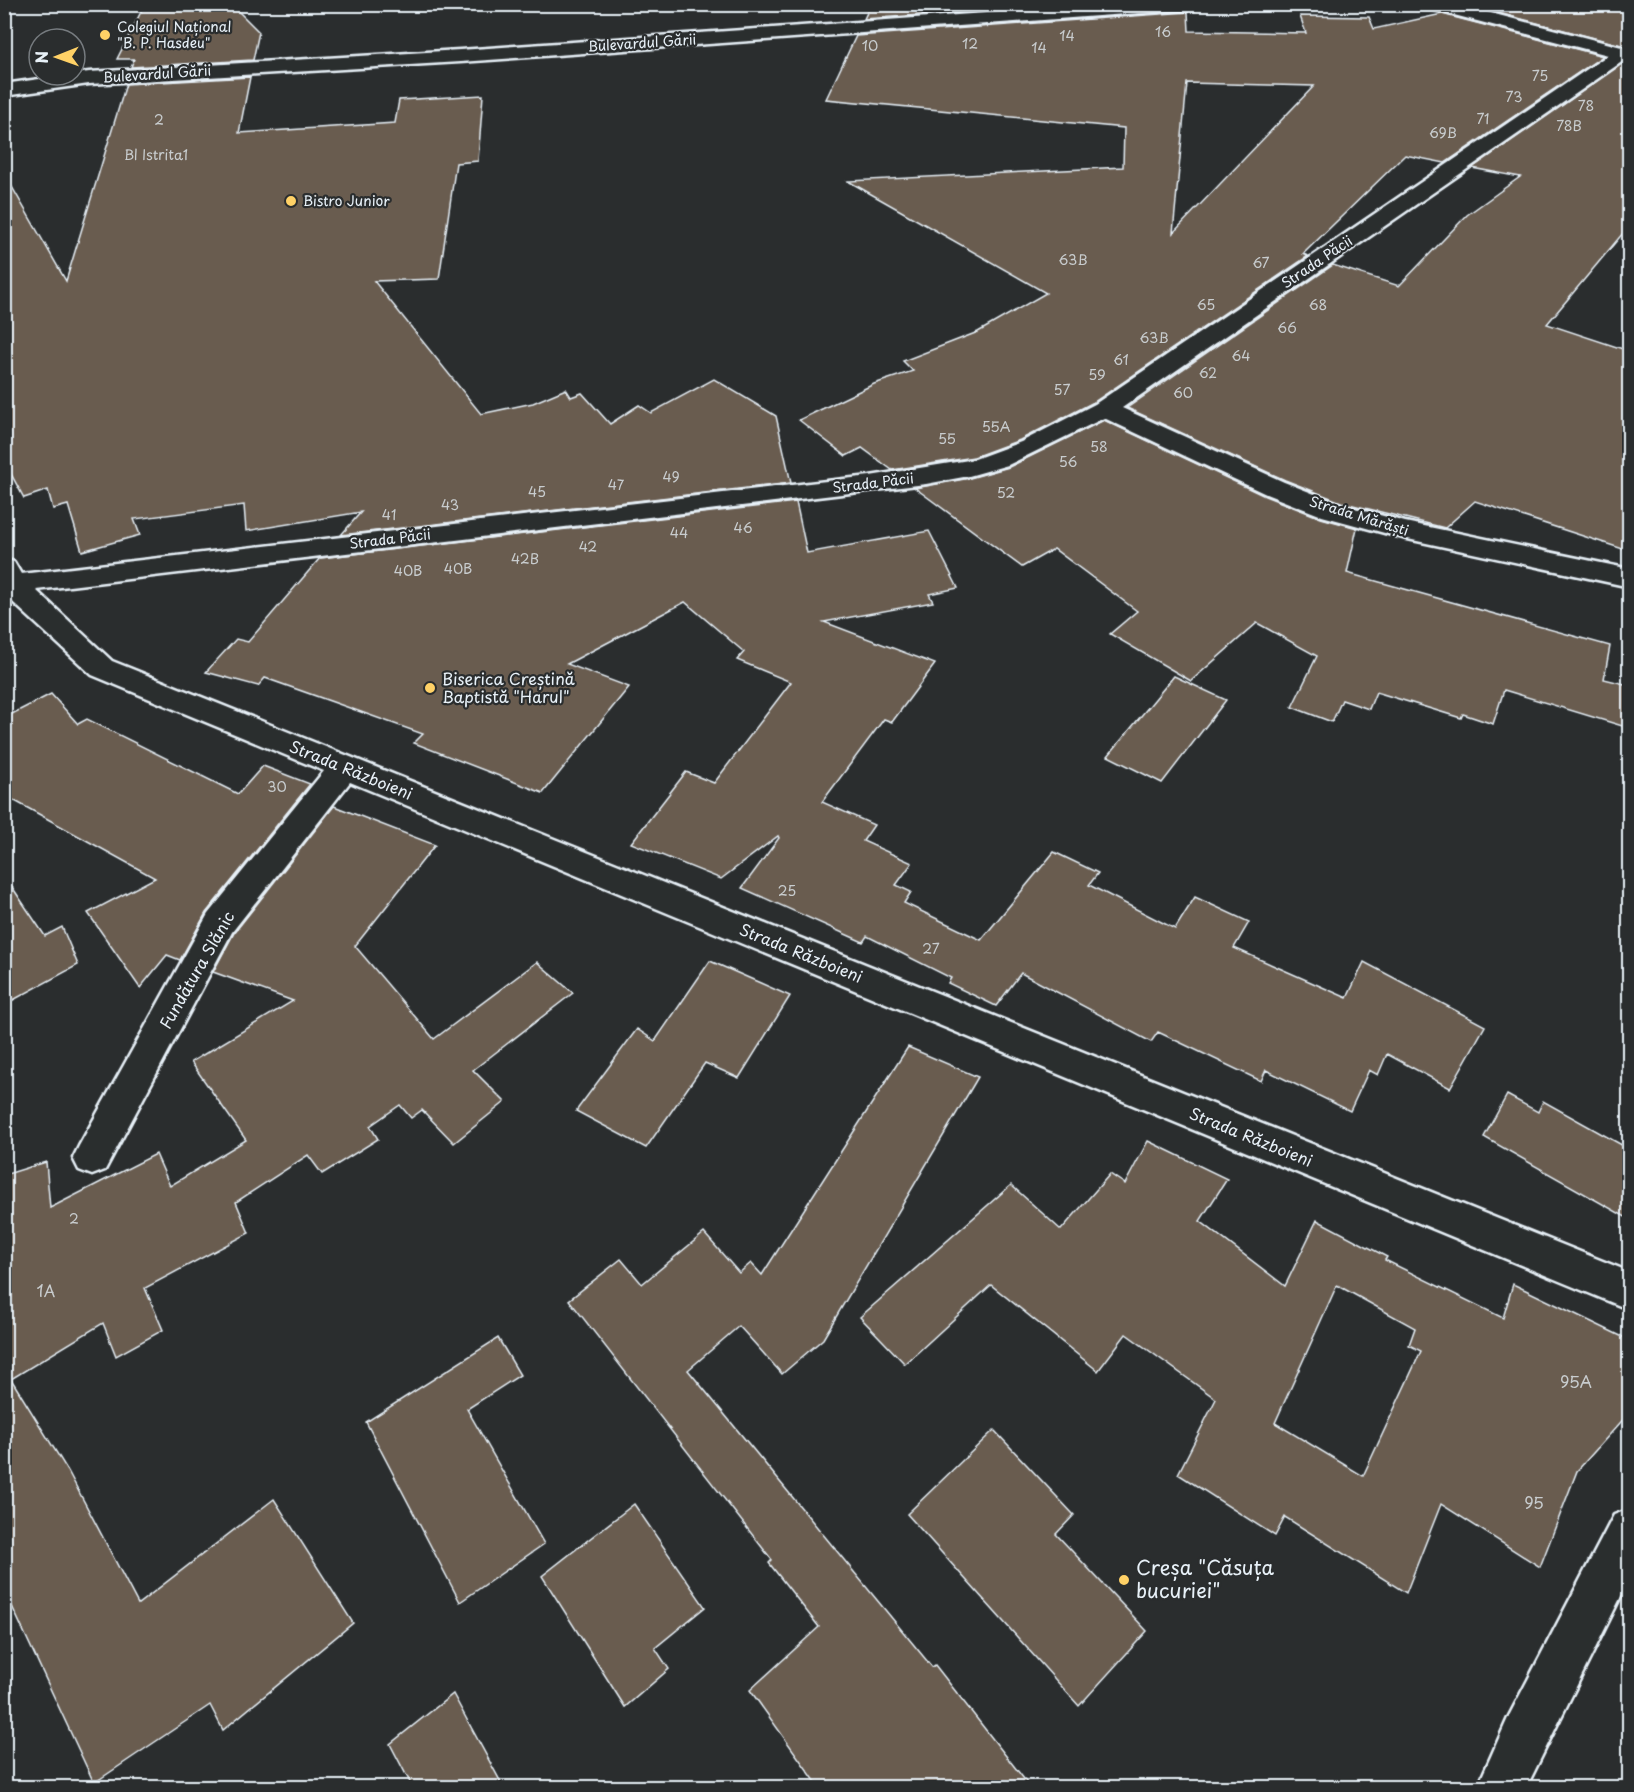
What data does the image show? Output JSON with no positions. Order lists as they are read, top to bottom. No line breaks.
{"streets":{"street":["Bulevardul Gării","Strada Păcii","Strada Mărăști","Strada Războieni","Fundătura Slănic"]},"crossings":[["Strada Păcii","Strada Mărăști"],["Strada Păcii","Strada Războieni"],["Strada Războieni","Fundătura Slănic"]],"places":["Colegiul Național \"B. P. Hasdeu\"","Bistro Junior","Biserica Creștină Baptistă \"Harul\"","Creșa \"Căsuța bucuriei\""],"house_numbers":["16","14","12","10","14","75","73","78","71","2","78B","69B","Bl Istrita1","63B","67","65","68","66","63B","64","61","62","59","57","60","55A","55","58","56","49","47","45","52","43","41","46","44","42","42B","40B","40B","30","25","27","2","1A","95A","95"],"north":"left"}
